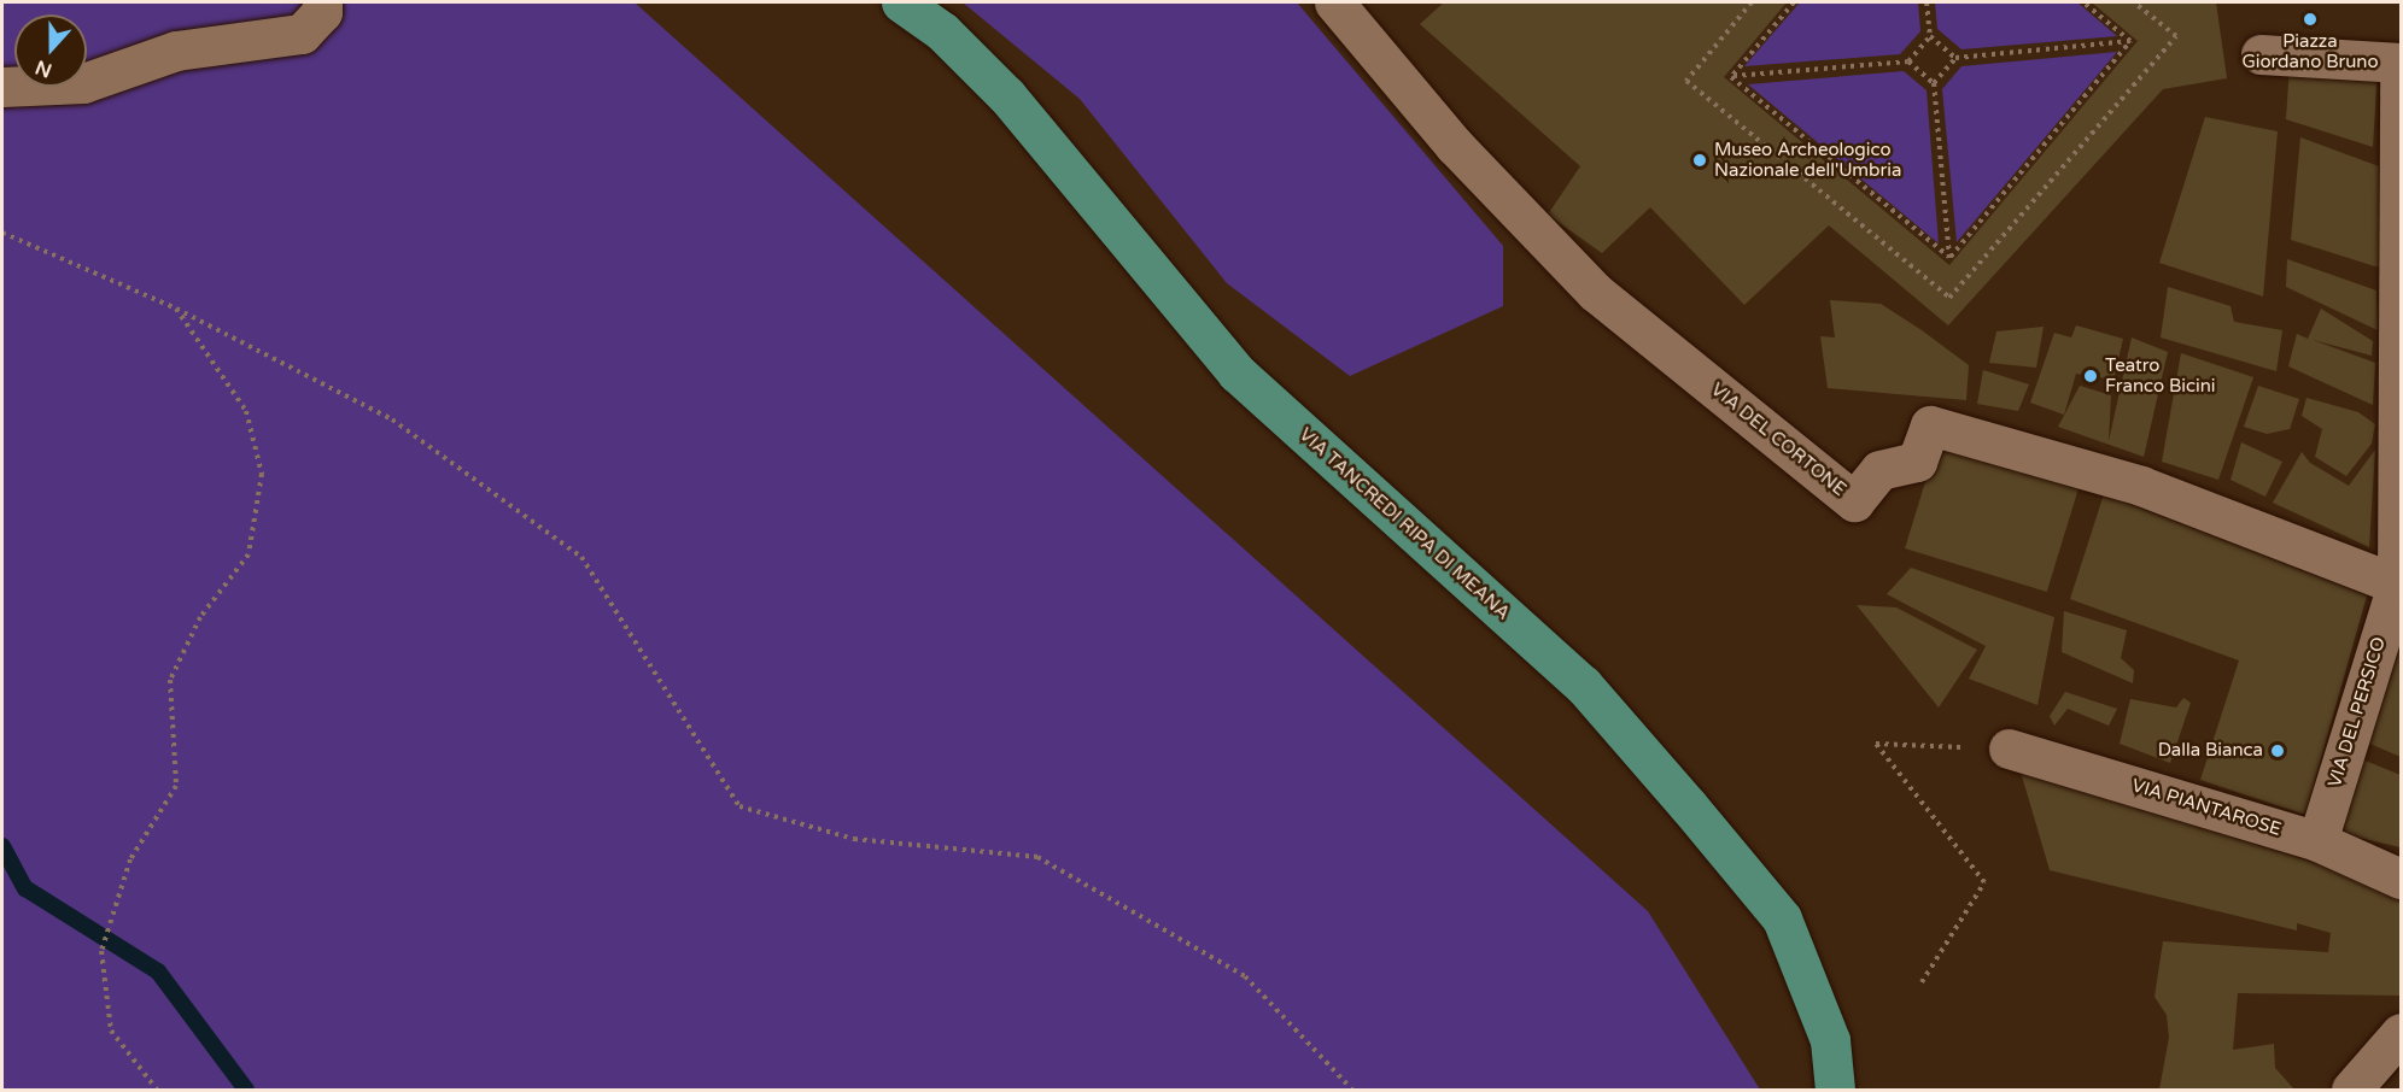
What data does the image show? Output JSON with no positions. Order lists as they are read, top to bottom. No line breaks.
{"streets":{"main road":["VIA TANCREDI RIPA DI MEANA"],"street":["VIA DEL CORTONE","VIA DEL PERSICO","VIA PIANTAROSE"]},"crossings":[["VIA DEL CORTONE","VIA DEL PERSICO"],["VIA DEL PERSICO","VIA PIANTAROSE"]],"places":["Piazza Giordano Bruno","Museo Archeologico Nazionale dell'Umbria","Teatro Franco Bicini","Dalla Bianca"],"north":"bottom"}
